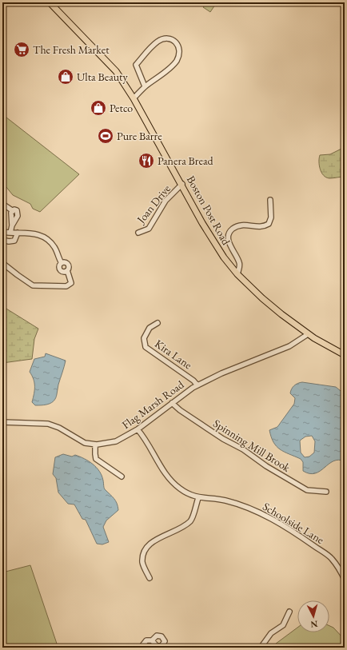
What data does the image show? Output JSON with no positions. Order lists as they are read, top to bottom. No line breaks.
{"streets":{"main road":["Boston Post Road"],"street":["Joan Drive","Kira Lane","Flag Marsh Road","Spinning Mill Brook","Schoolside Lane"]},"crossings":[["Joan Drive","Boston Post Road"],["Boston Post Road","Flag Marsh Road"],["Kira Lane","Flag Marsh Road"],["Flag Marsh Road","Spinning Mill Brook"],["Flag Marsh Road","Schoolside Lane"]],"places":{"supermarket":["The Fresh Market"],"shop":["Ulta Beauty","Petco"],"sports":["Pure Barre"],"restaurant":["Panera Bread"]},"north":"bottom"}
